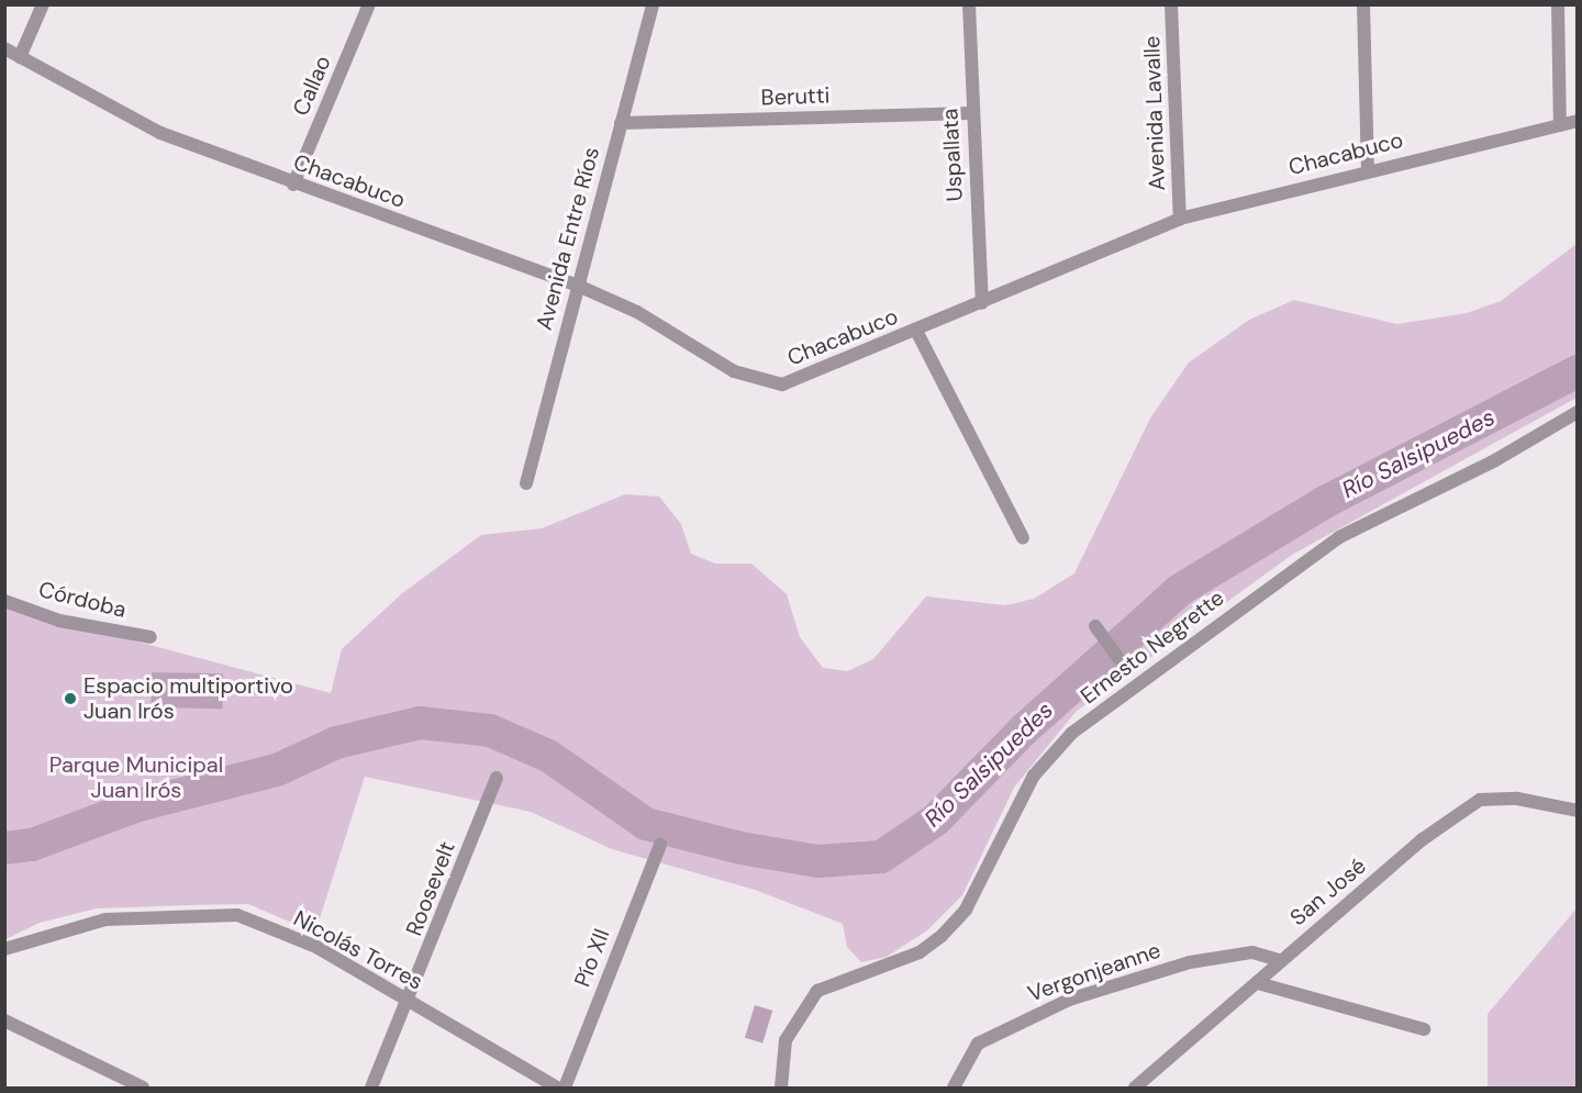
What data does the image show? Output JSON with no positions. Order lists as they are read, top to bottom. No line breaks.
{"streets":{"street":["Callao","Berutti","Avenida Lavalle","Chacabuco","Uspallata","Avenida Entre Ríos","Córdoba","Ernesto Negrette","Roosevelt","San José","Nicolás Torres","Pío XII","Vergonjeanne"]},"crossings":[["Callao","Chacabuco"],["Berutti","Uspallata"],["Berutti","Avenida Entre Ríos"],["Avenida Lavalle","Chacabuco"],["Chacabuco","Uspallata"],["Chacabuco","Avenida Entre Ríos"],["Roosevelt","Nicolás Torres"],["San José","Vergonjeanne"]],"water":["Río Salsipuedes"],"parks":["Parque Municipal Juan Irós"],"places":["Espacio multiportivo Juan Irós"]}
